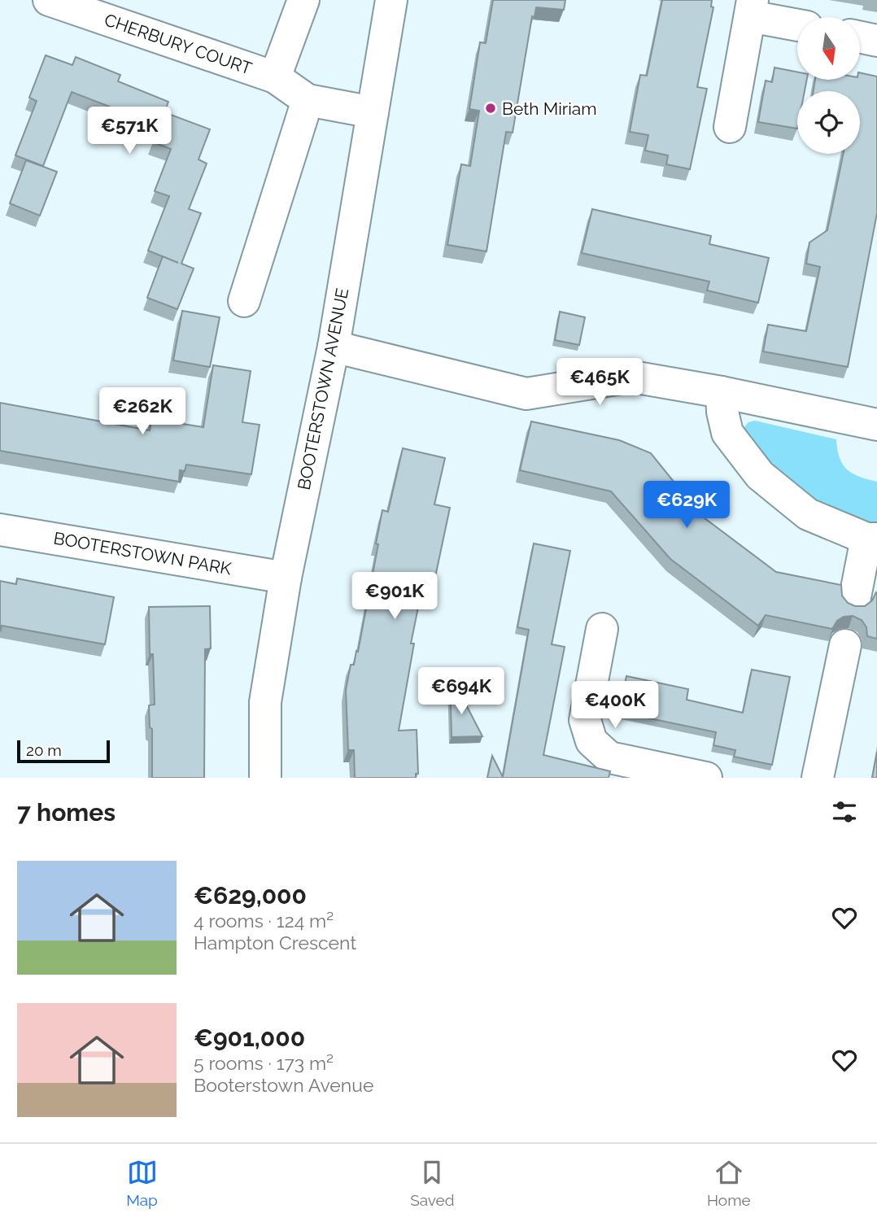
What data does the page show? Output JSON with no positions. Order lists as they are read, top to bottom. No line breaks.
{"streets":{"street":["CHERBURY COURT","BOOTERSTOWN AVENUE","BOOTERSTOWN PARK"]},"crossings":[["CHERBURY COURT","BOOTERSTOWN AVENUE"],["BOOTERSTOWN AVENUE","BOOTERSTOWN PARK"]],"places":["Beth Miriam"],"scale_bar":"20 m","north":"bottom","page":{"price":["€571K","€465K","€262K","€629K","€901K","€694K","€400K"],"scale":"20 m","heading":"7 homes","list":[{"name":"€629,000","note":"4 rooms · 124 m² · Hampton Crescent"},{"name":"€901,000","note":"5 rooms · 173 m² · Booterstown Avenue"}],"tabs":["Map","Saved","Home"]}}
